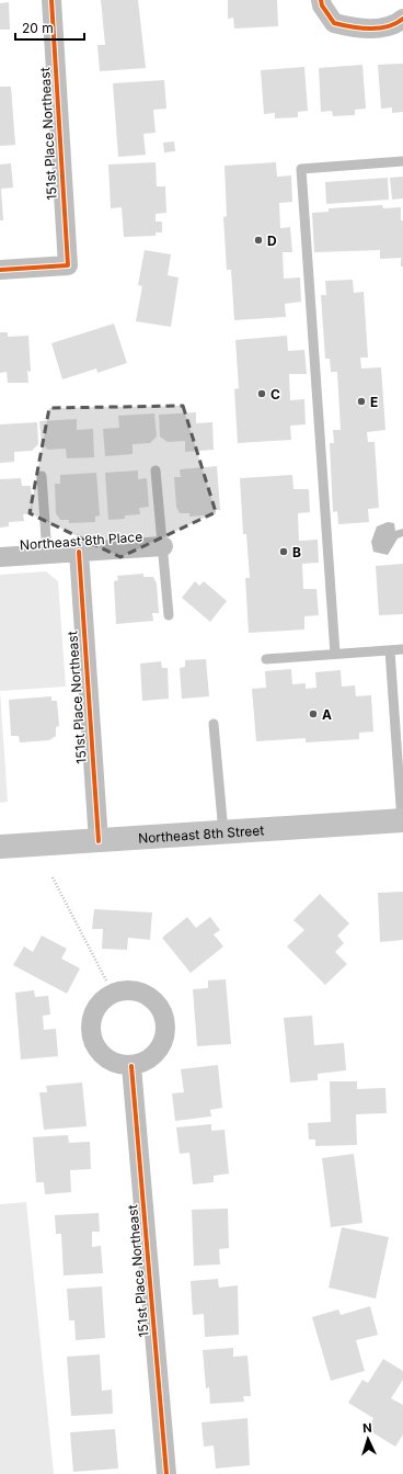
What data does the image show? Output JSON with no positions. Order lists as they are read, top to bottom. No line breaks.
{"streets":{"main road":["Northeast 8th Street"],"street":["151st Place Northeast","Northeast 8th Place"]},"crossings":[["151st Place Northeast","Northeast 8th Place"],["151st Place Northeast","Northeast 8th Street"]],"places":["D","C","E","B","A"],"scale_bar":"20 m","north":"top"}
